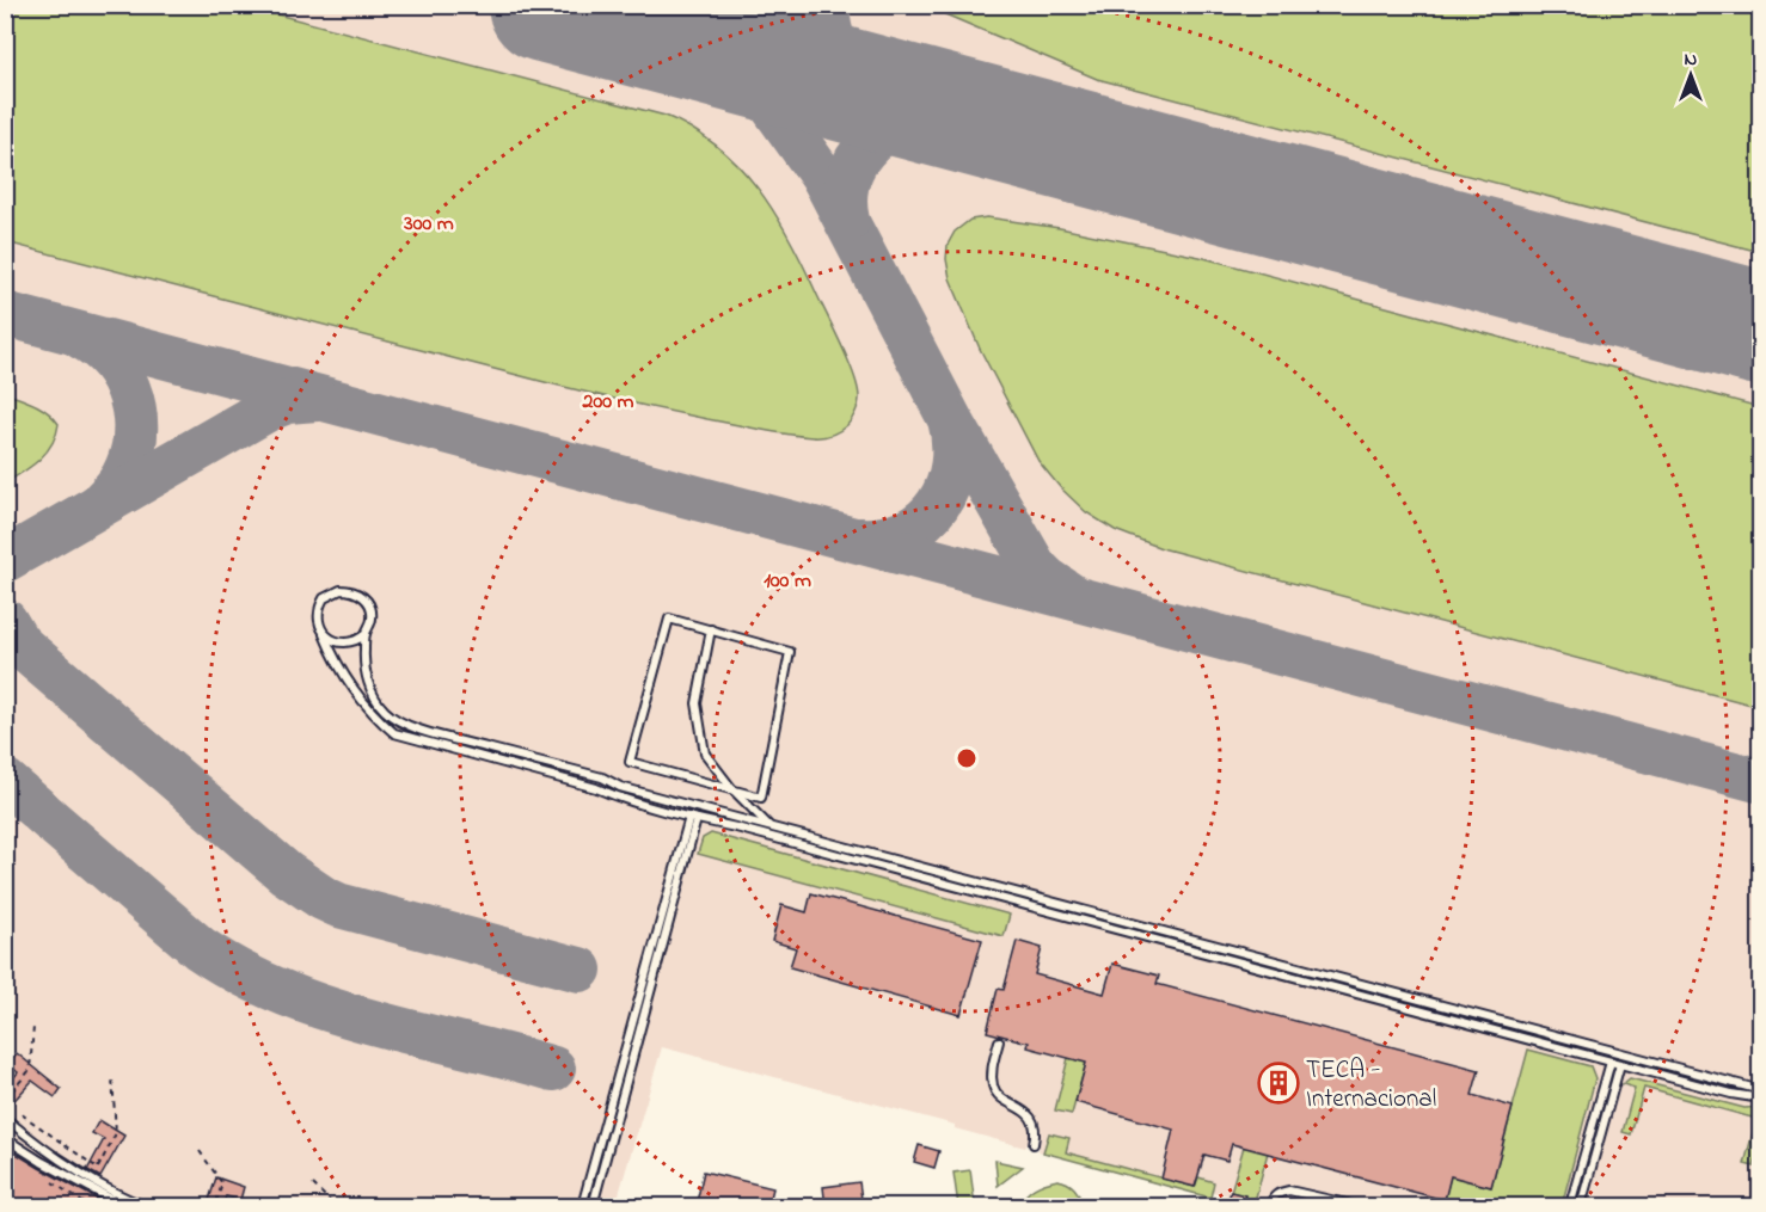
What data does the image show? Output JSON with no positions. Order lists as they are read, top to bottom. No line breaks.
{"places":{"building":["TECA - Internacional"]},"north":"top","rings":["300 m","200 m","100 m"]}
